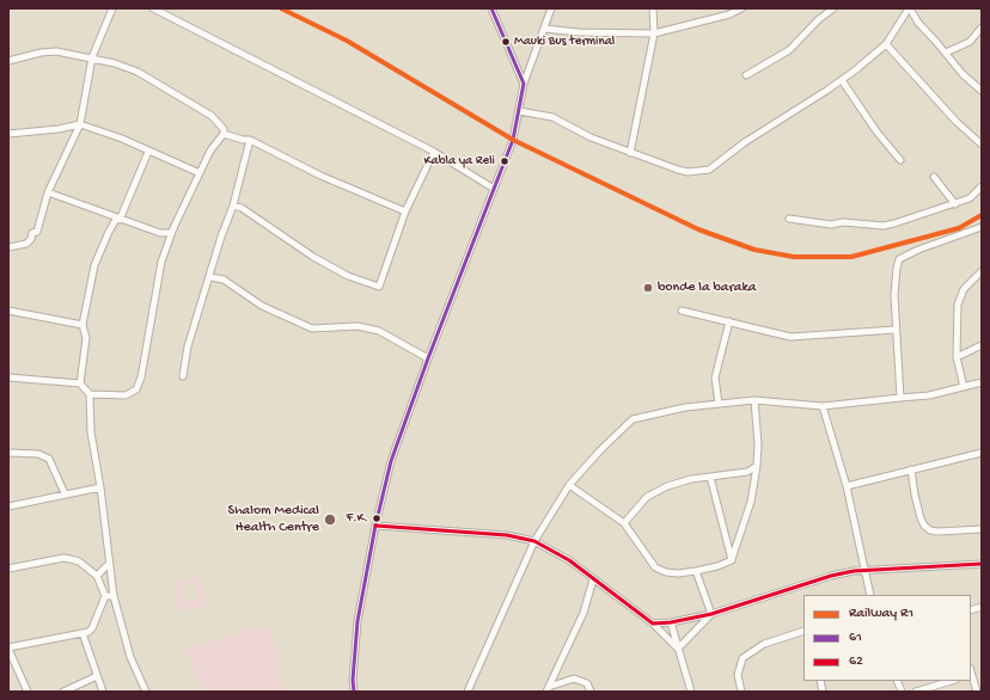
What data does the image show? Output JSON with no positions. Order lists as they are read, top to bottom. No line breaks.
{"places":["Mauki Bus terminal","Kabla ya Reli","bonde la baraka","F.K.","Shalom Medical Health Centre"],"lines":["rail line R1","transit line 61","transit line 62"],"legend":["Railway R1","61","62"]}
